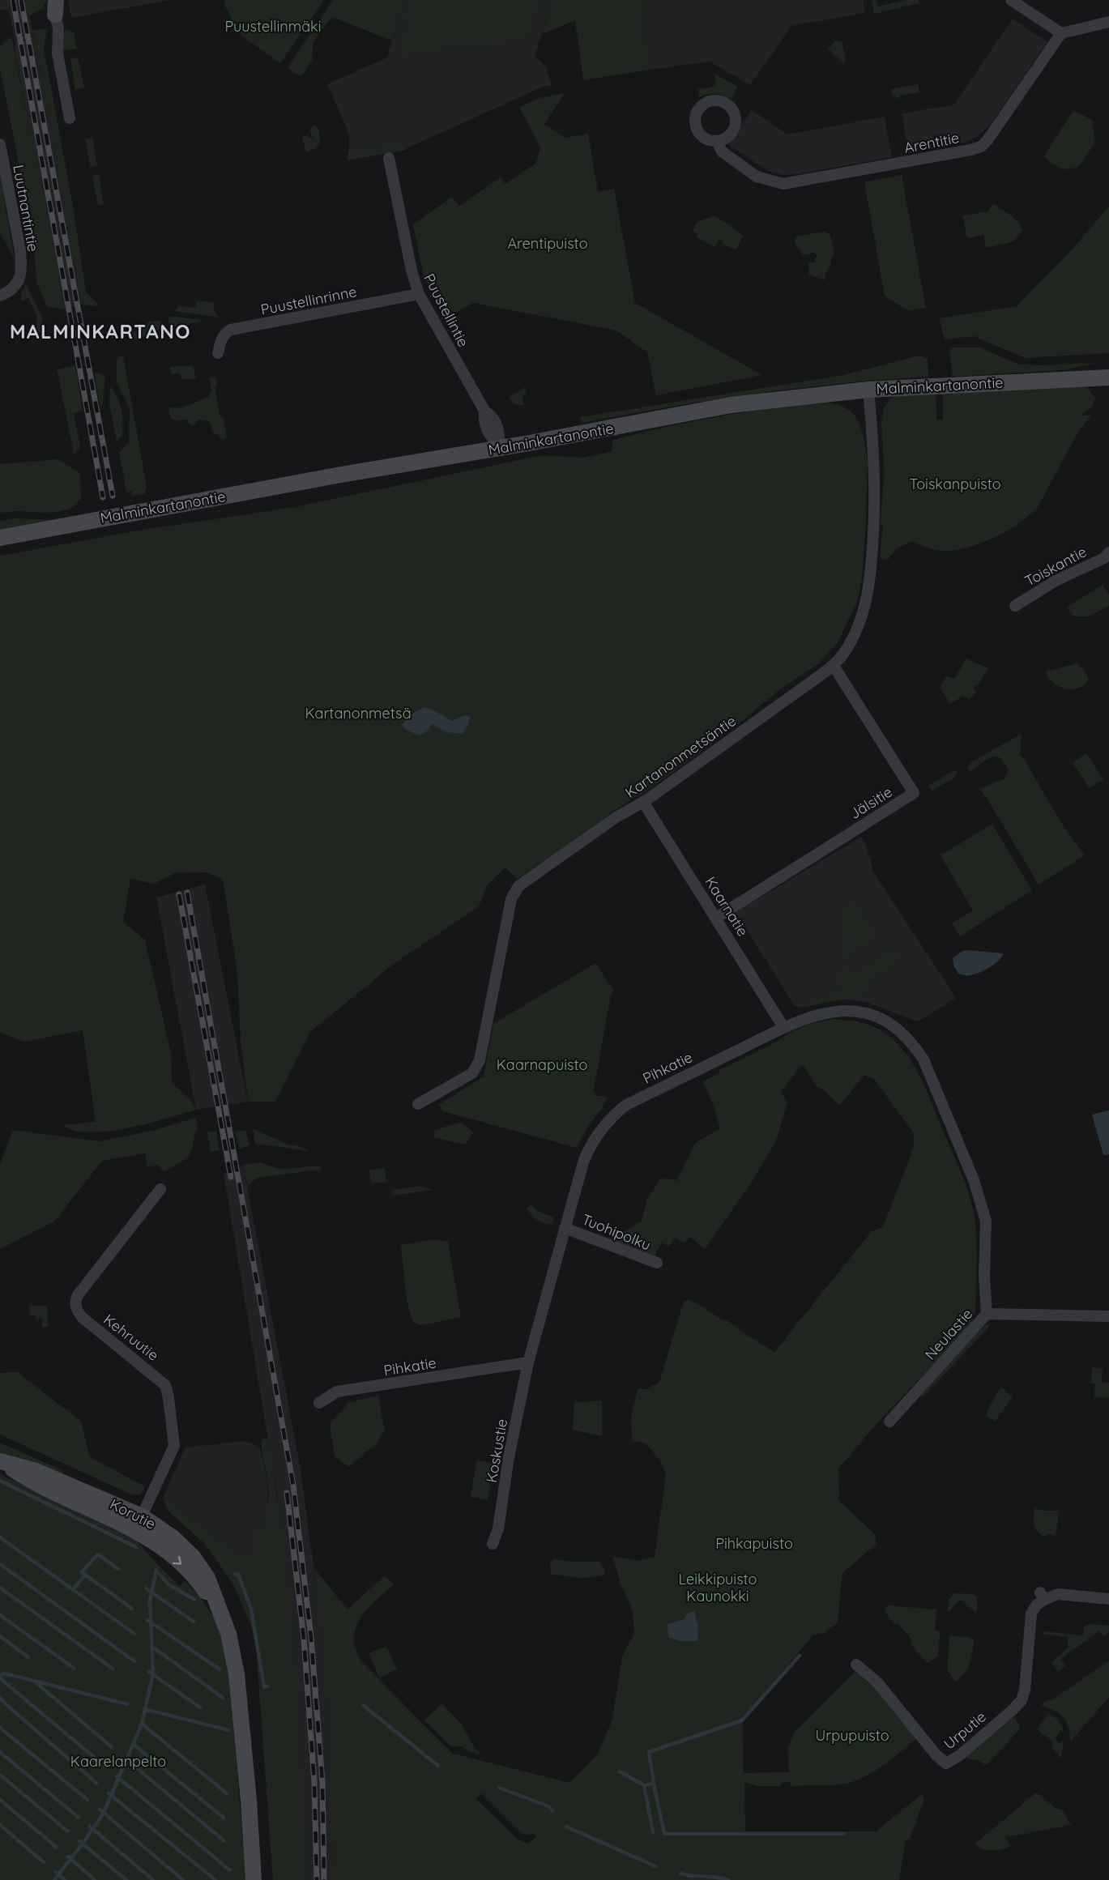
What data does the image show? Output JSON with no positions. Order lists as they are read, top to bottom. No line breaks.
{"streets":{"main road":["Malminkartanontie","Korutie"],"street":["Arentitie","Luutnantintie","Puustellinrinne","Puustellintie","Toiskantie","Kartanonmetsäntie","Jälsitie","Kaarnatie","Pihkatie","Tuohipolku","Neulastie","Kehruutie","Koskustie","Urputie"]},"crossings":[["Puustellinrinne","Puustellintie"],["Puustellintie","Malminkartanontie"],["Malminkartanontie","Kartanonmetsäntie"],["Kartanonmetsäntie","Jälsitie"],["Kartanonmetsäntie","Kaarnatie"],["Jälsitie","Kaarnatie"],["Kaarnatie","Pihkatie"],["Pihkatie","Tuohipolku"],["Pihkatie","Neulastie"],["Pihkatie","Koskustie"],["Kehruutie","Korutie"]],"districts":["MALMINKARTANO"],"parks":["Puustellinmäki","Arentipuisto","Toiskanpuisto","Kartanonmetsä","Kaarnapuisto","Pihkapuisto","Leikkipuisto Kaunokki","Urpupuisto","Kaarelanpelto"]}
